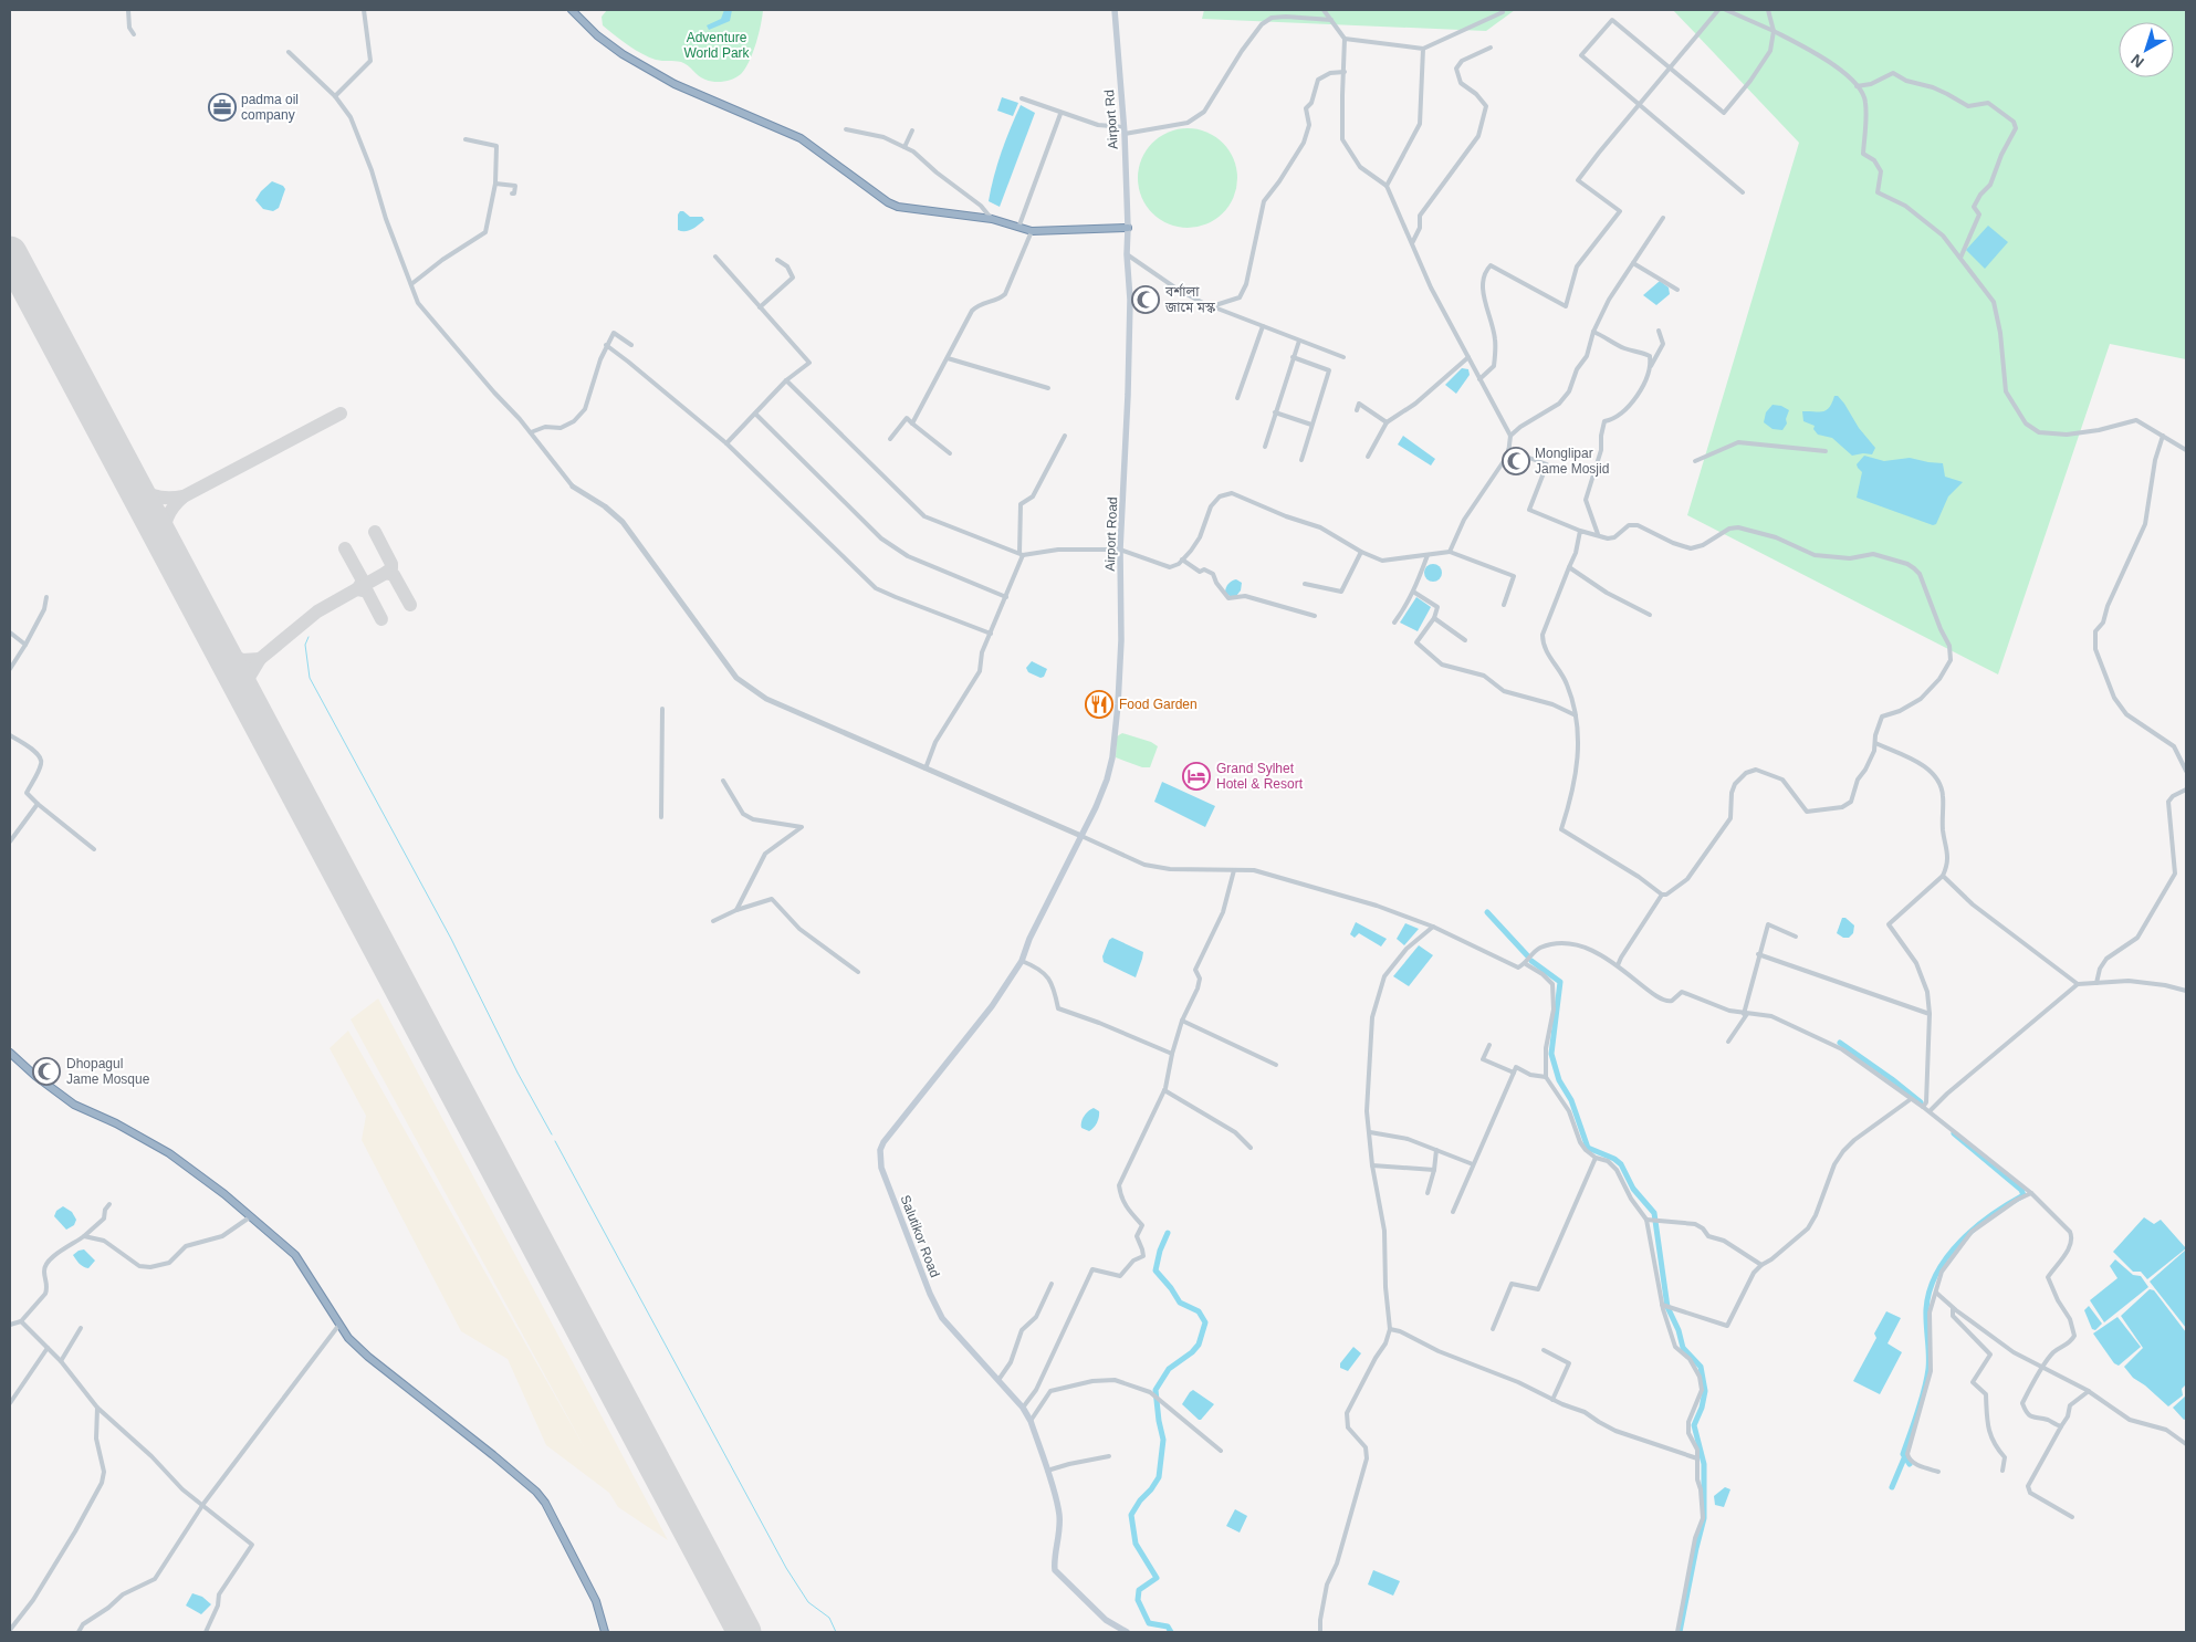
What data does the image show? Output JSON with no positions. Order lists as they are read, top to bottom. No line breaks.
{"streets":{"main road":["Airport Rd","Airport Road","Salutikor Road"]},"crossings":[["Airport Rd","Airport Road"],["Airport Road","Salutikor Road"]],"parks":["Adventure World Park"],"places":{"office":["padma oil company"],"mosque":["বর্শালা জামে মস্ক","Monglipar Jame Mosjid","Dhopagul Jame Mosque"],"restaurant":["Food Garden"],"hotel":["Grand Sylhet Hotel & Resort"]},"north":"bottom left"}
